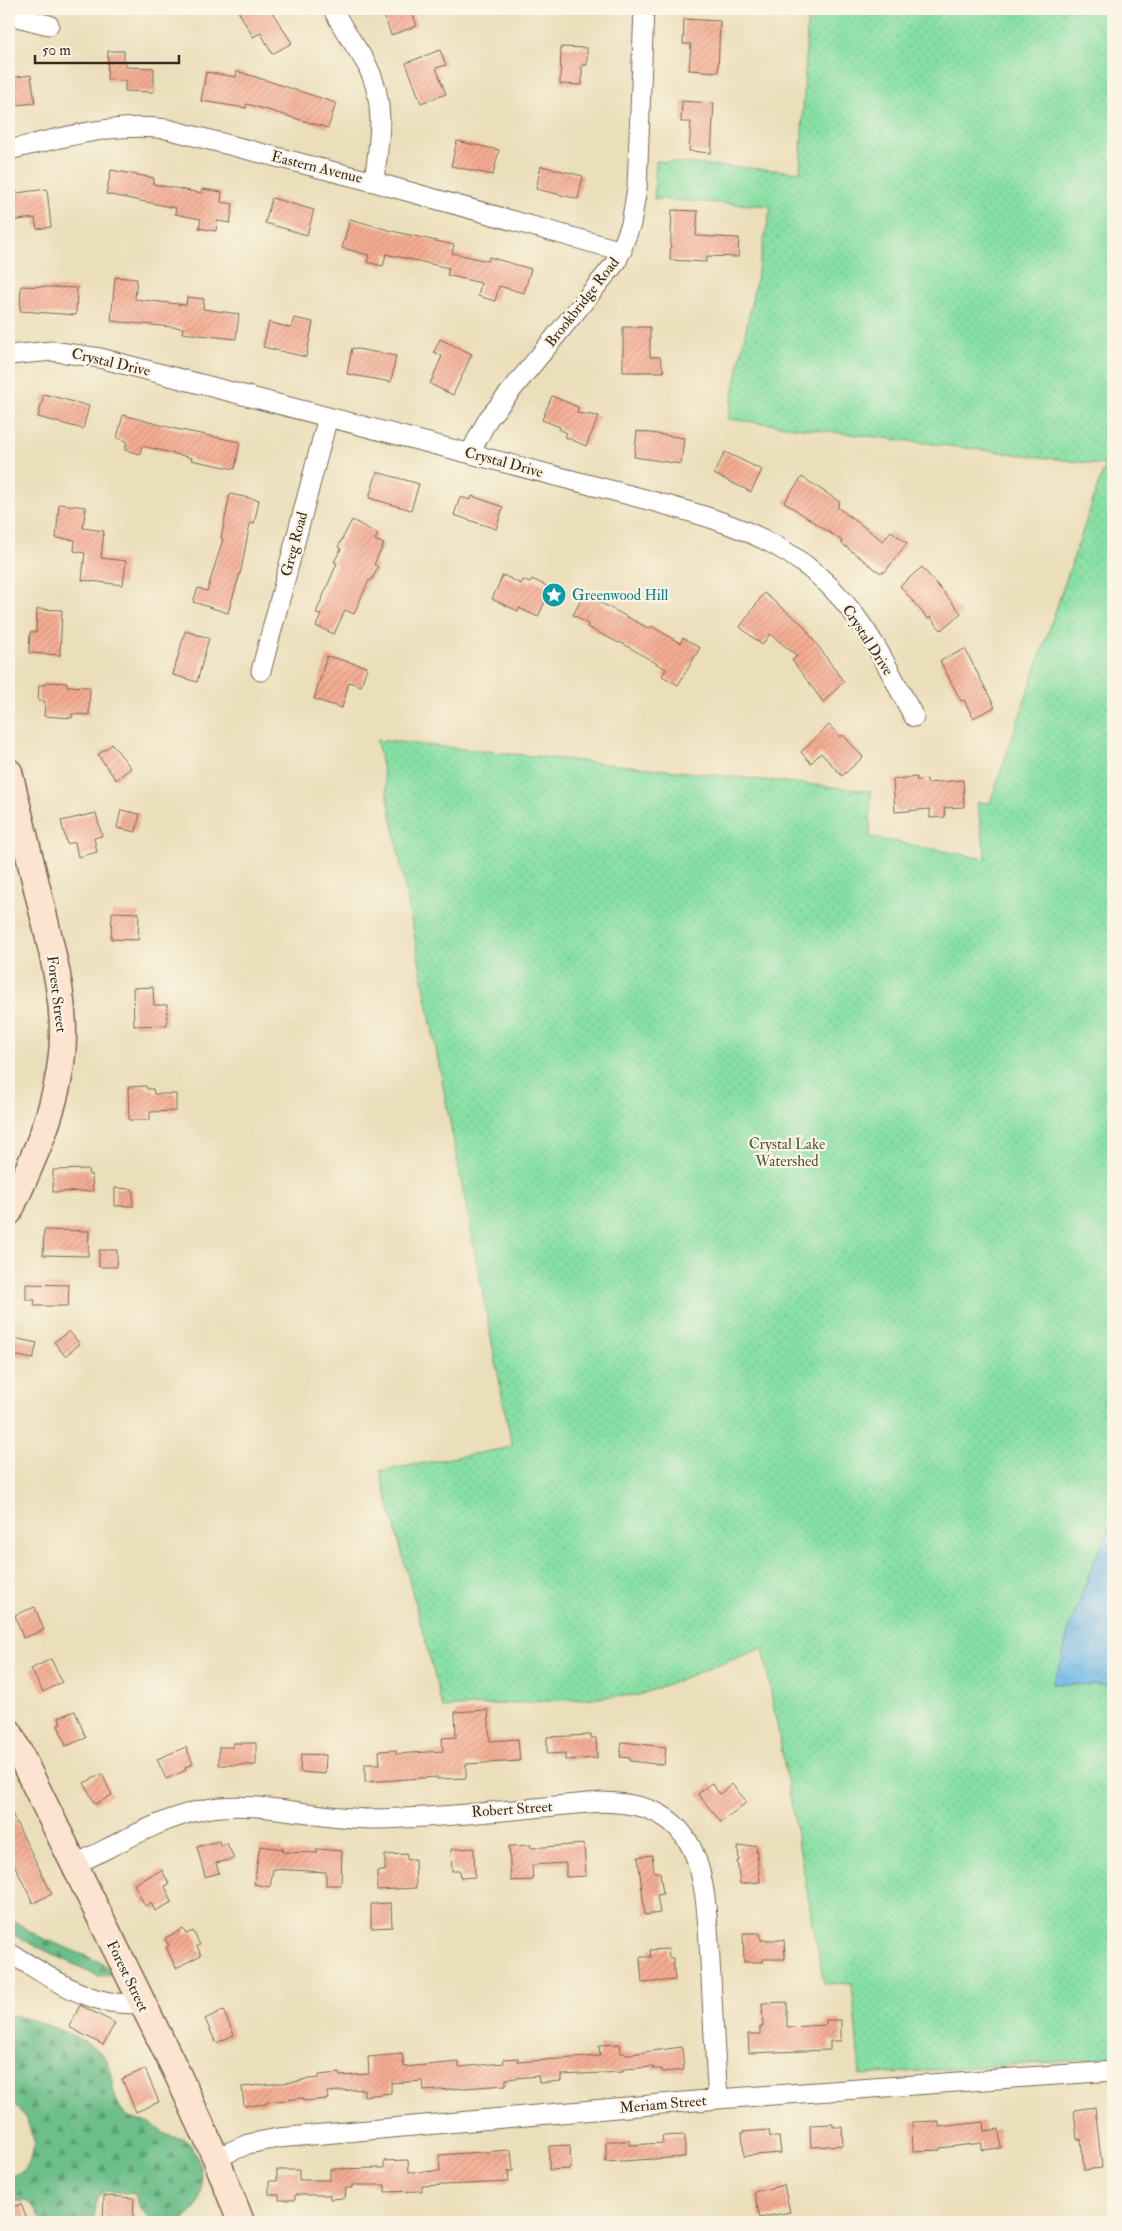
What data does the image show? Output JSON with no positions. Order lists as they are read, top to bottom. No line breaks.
{"streets":{"main road":["Forest Street"],"street":["Eastern Avenue","Brookbridge Road","Crystal Drive","Greg Road","Robert Street","Meriam Street"]},"crossings":[["Eastern Avenue","Brookbridge Road"],["Brookbridge Road","Crystal Drive"],["Crystal Drive","Greg Road"],["Forest Street","Robert Street"],["Forest Street","Meriam Street"],["Robert Street","Meriam Street"]],"parks":["Crystal Lake Watershed"],"places":{"place":["Greenwood Hill"]},"scale_bar":"50 m"}
